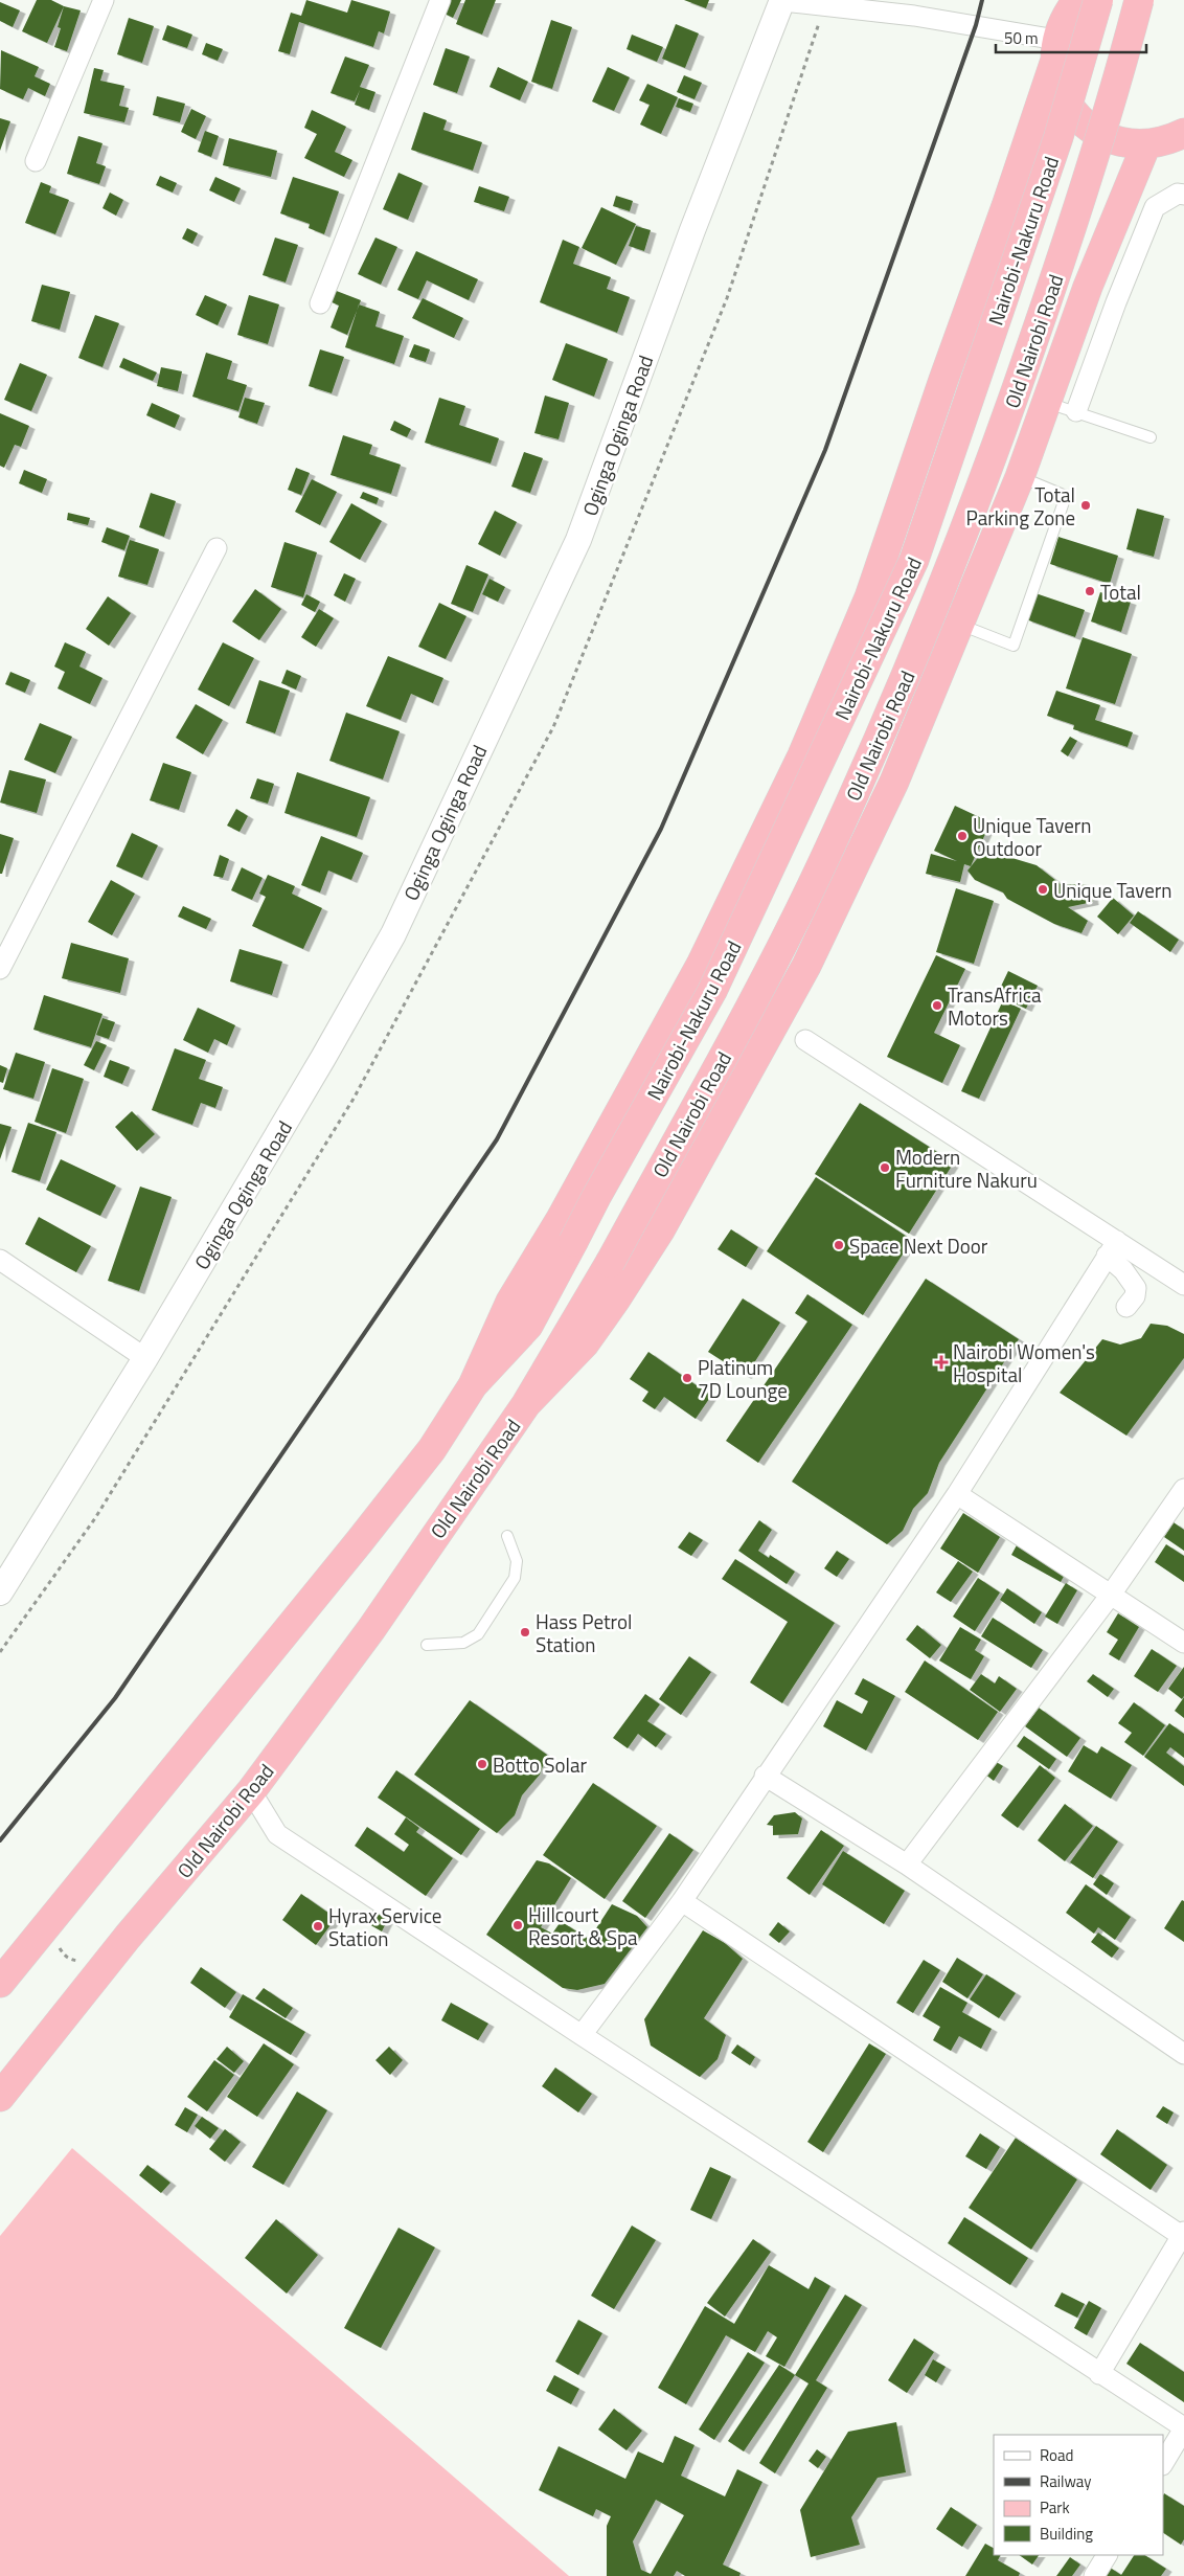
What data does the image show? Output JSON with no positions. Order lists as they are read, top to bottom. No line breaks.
{"streets":{"highway":["Nairobi-Nakuru Road","Old Nairobi Road"],"street":["Oginga Oginga Road"]},"places":{"other":["Total Parking Zone","Total","Unique Tavern Outdoor","Unique Tavern","TransAfrica Motors","Modern Furniture Nakuru","Space Next Door","Platinum 7D Lounge","Hass Petrol Station","Botto Solar","Hillcourt Resort & Spa","Hyrax Service Station"],"health":["Nairobi Women's Hospital"]},"legend":["Road","Railway","Park","Building"],"scale_bar":"50 m"}
